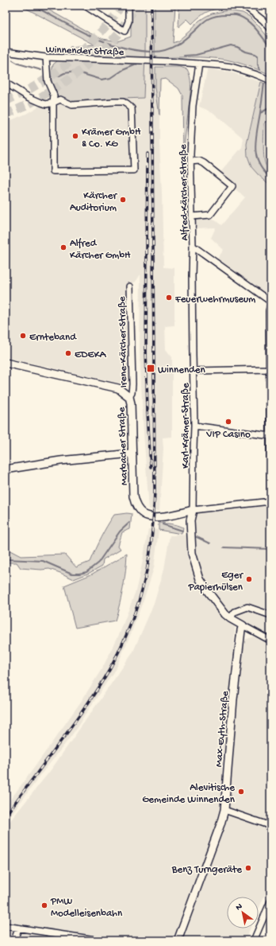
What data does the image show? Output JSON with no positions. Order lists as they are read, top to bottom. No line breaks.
{"streets":{"main road":["Marbacher Straße","Max-Eyth-Straße"],"street":["Winnender Straße","Alfred-Kärcher-Straße","Irene-Kärcher-Straße","Karl-Krämer-Straße"]},"crossings":[["Winnender Straße","Alfred-Kärcher-Straße"],["Alfred-Kärcher-Straße","Karl-Krämer-Straße"],["Irene-Kärcher-Straße","Marbacher Straße"],["Karl-Krämer-Straße","Marbacher Straße"]],"places":{"other":["Krämer GmbH & Co. KG","Kärcher Auditorium","Alfred Kärcher GmbH","Feuerwehrmuseum","Ernteband","EDEKA","VIP Casino","Eger Papierhülsen","Alevitische Gemeinde Winnenden","Benz Turngeräte","PMW Modelleisenbahn"],"transit":["Winnenden"]},"north":"top left"}
